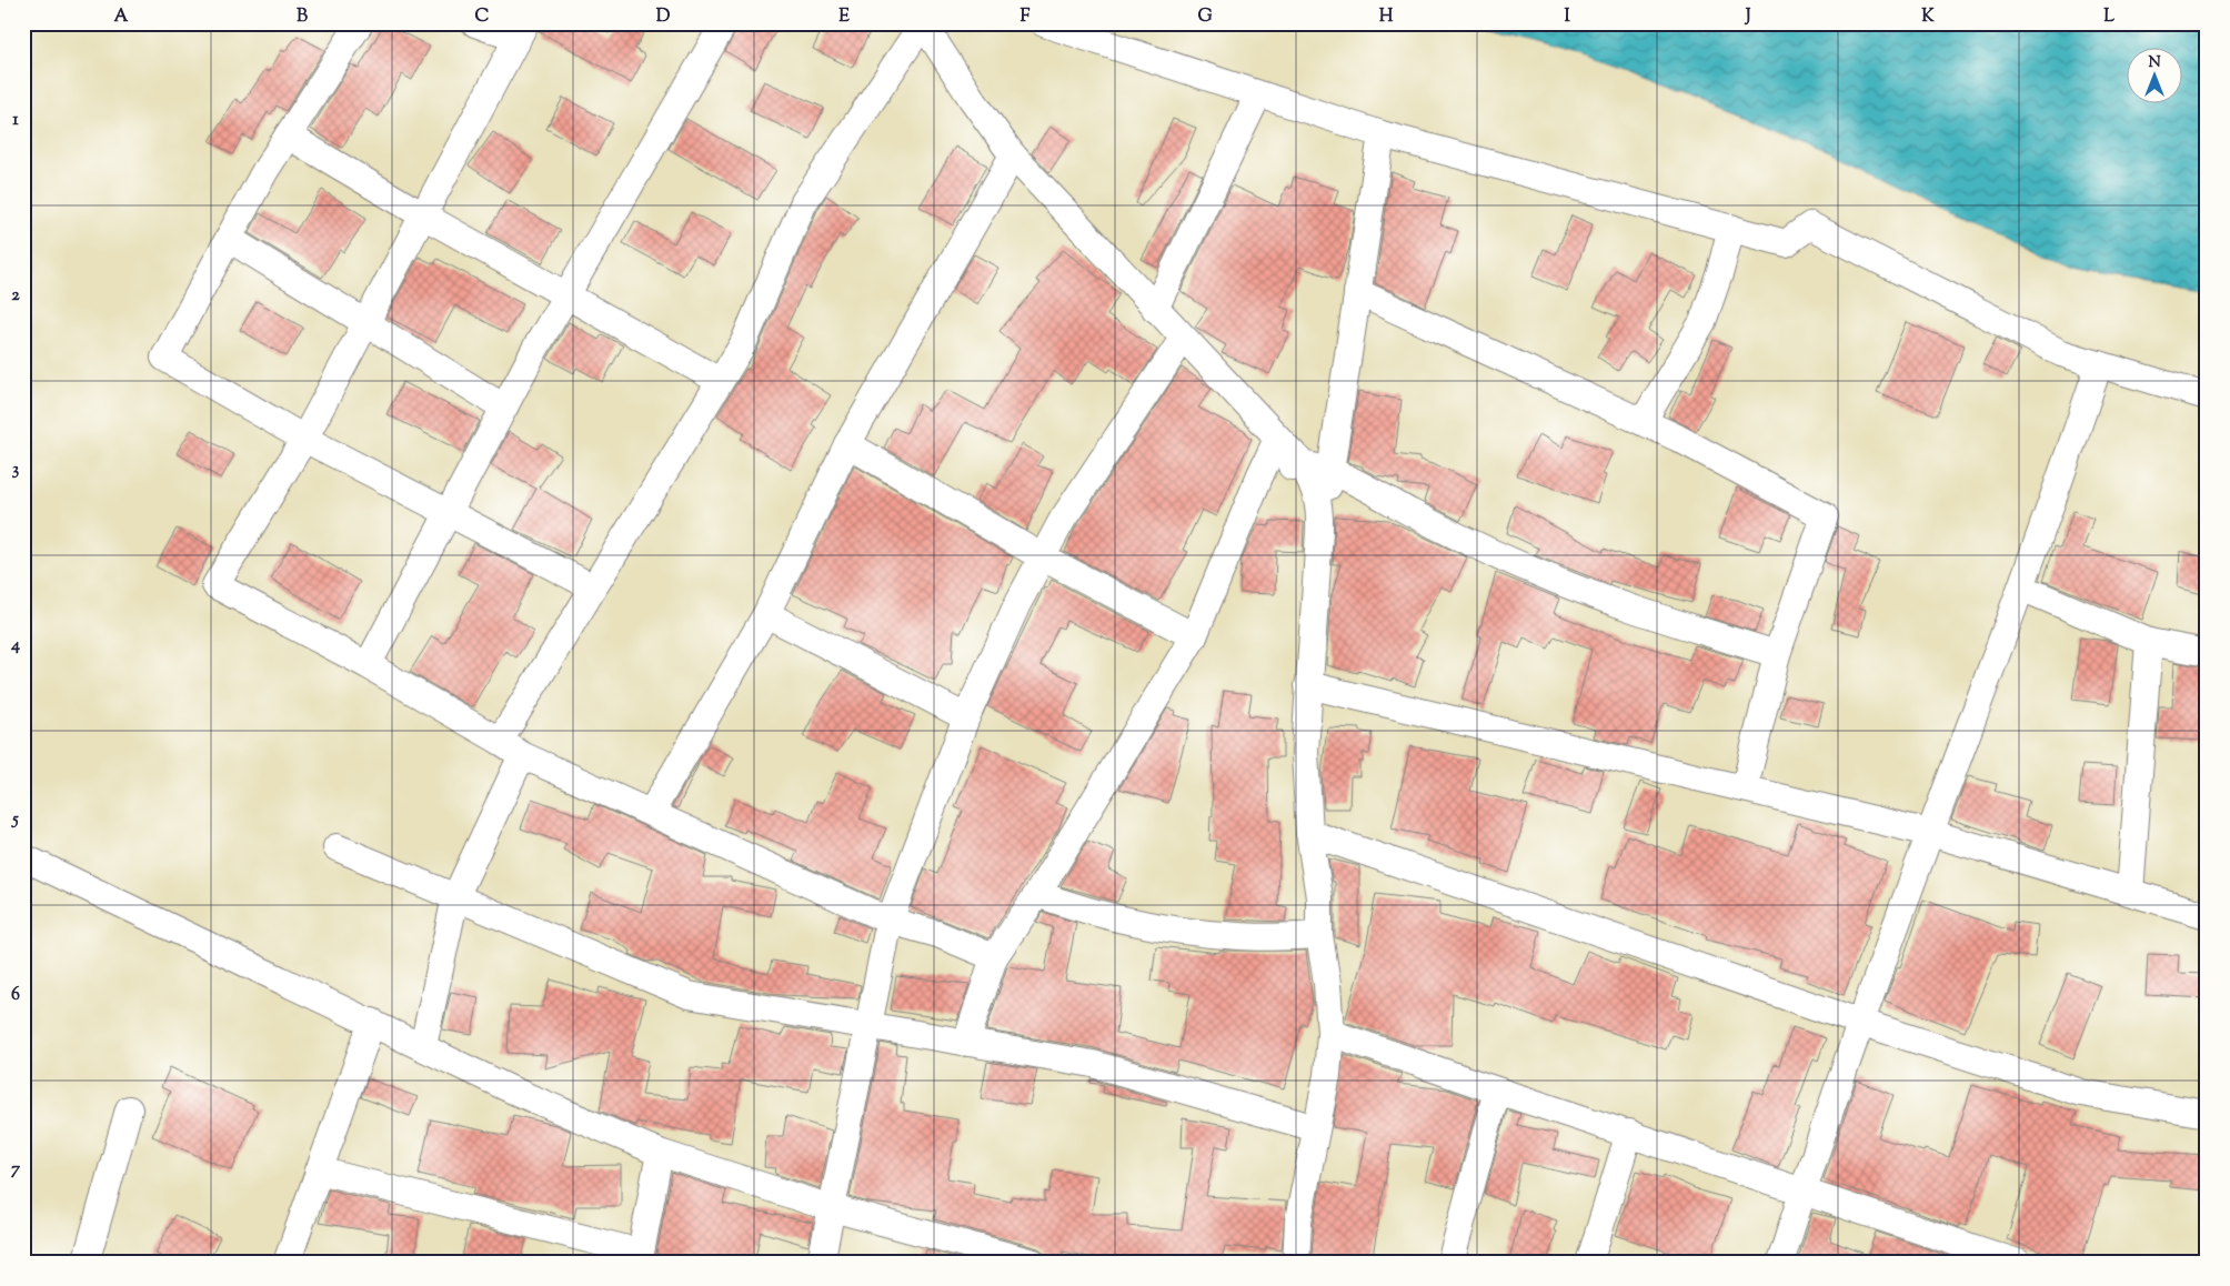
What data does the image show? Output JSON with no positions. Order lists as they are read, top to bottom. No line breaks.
{"north":"top","grid":{"columns":["A","B","C","D","E","F","G","H","I","J","K","L"],"rows":["1","2","3","4","5","6","7"]}}
